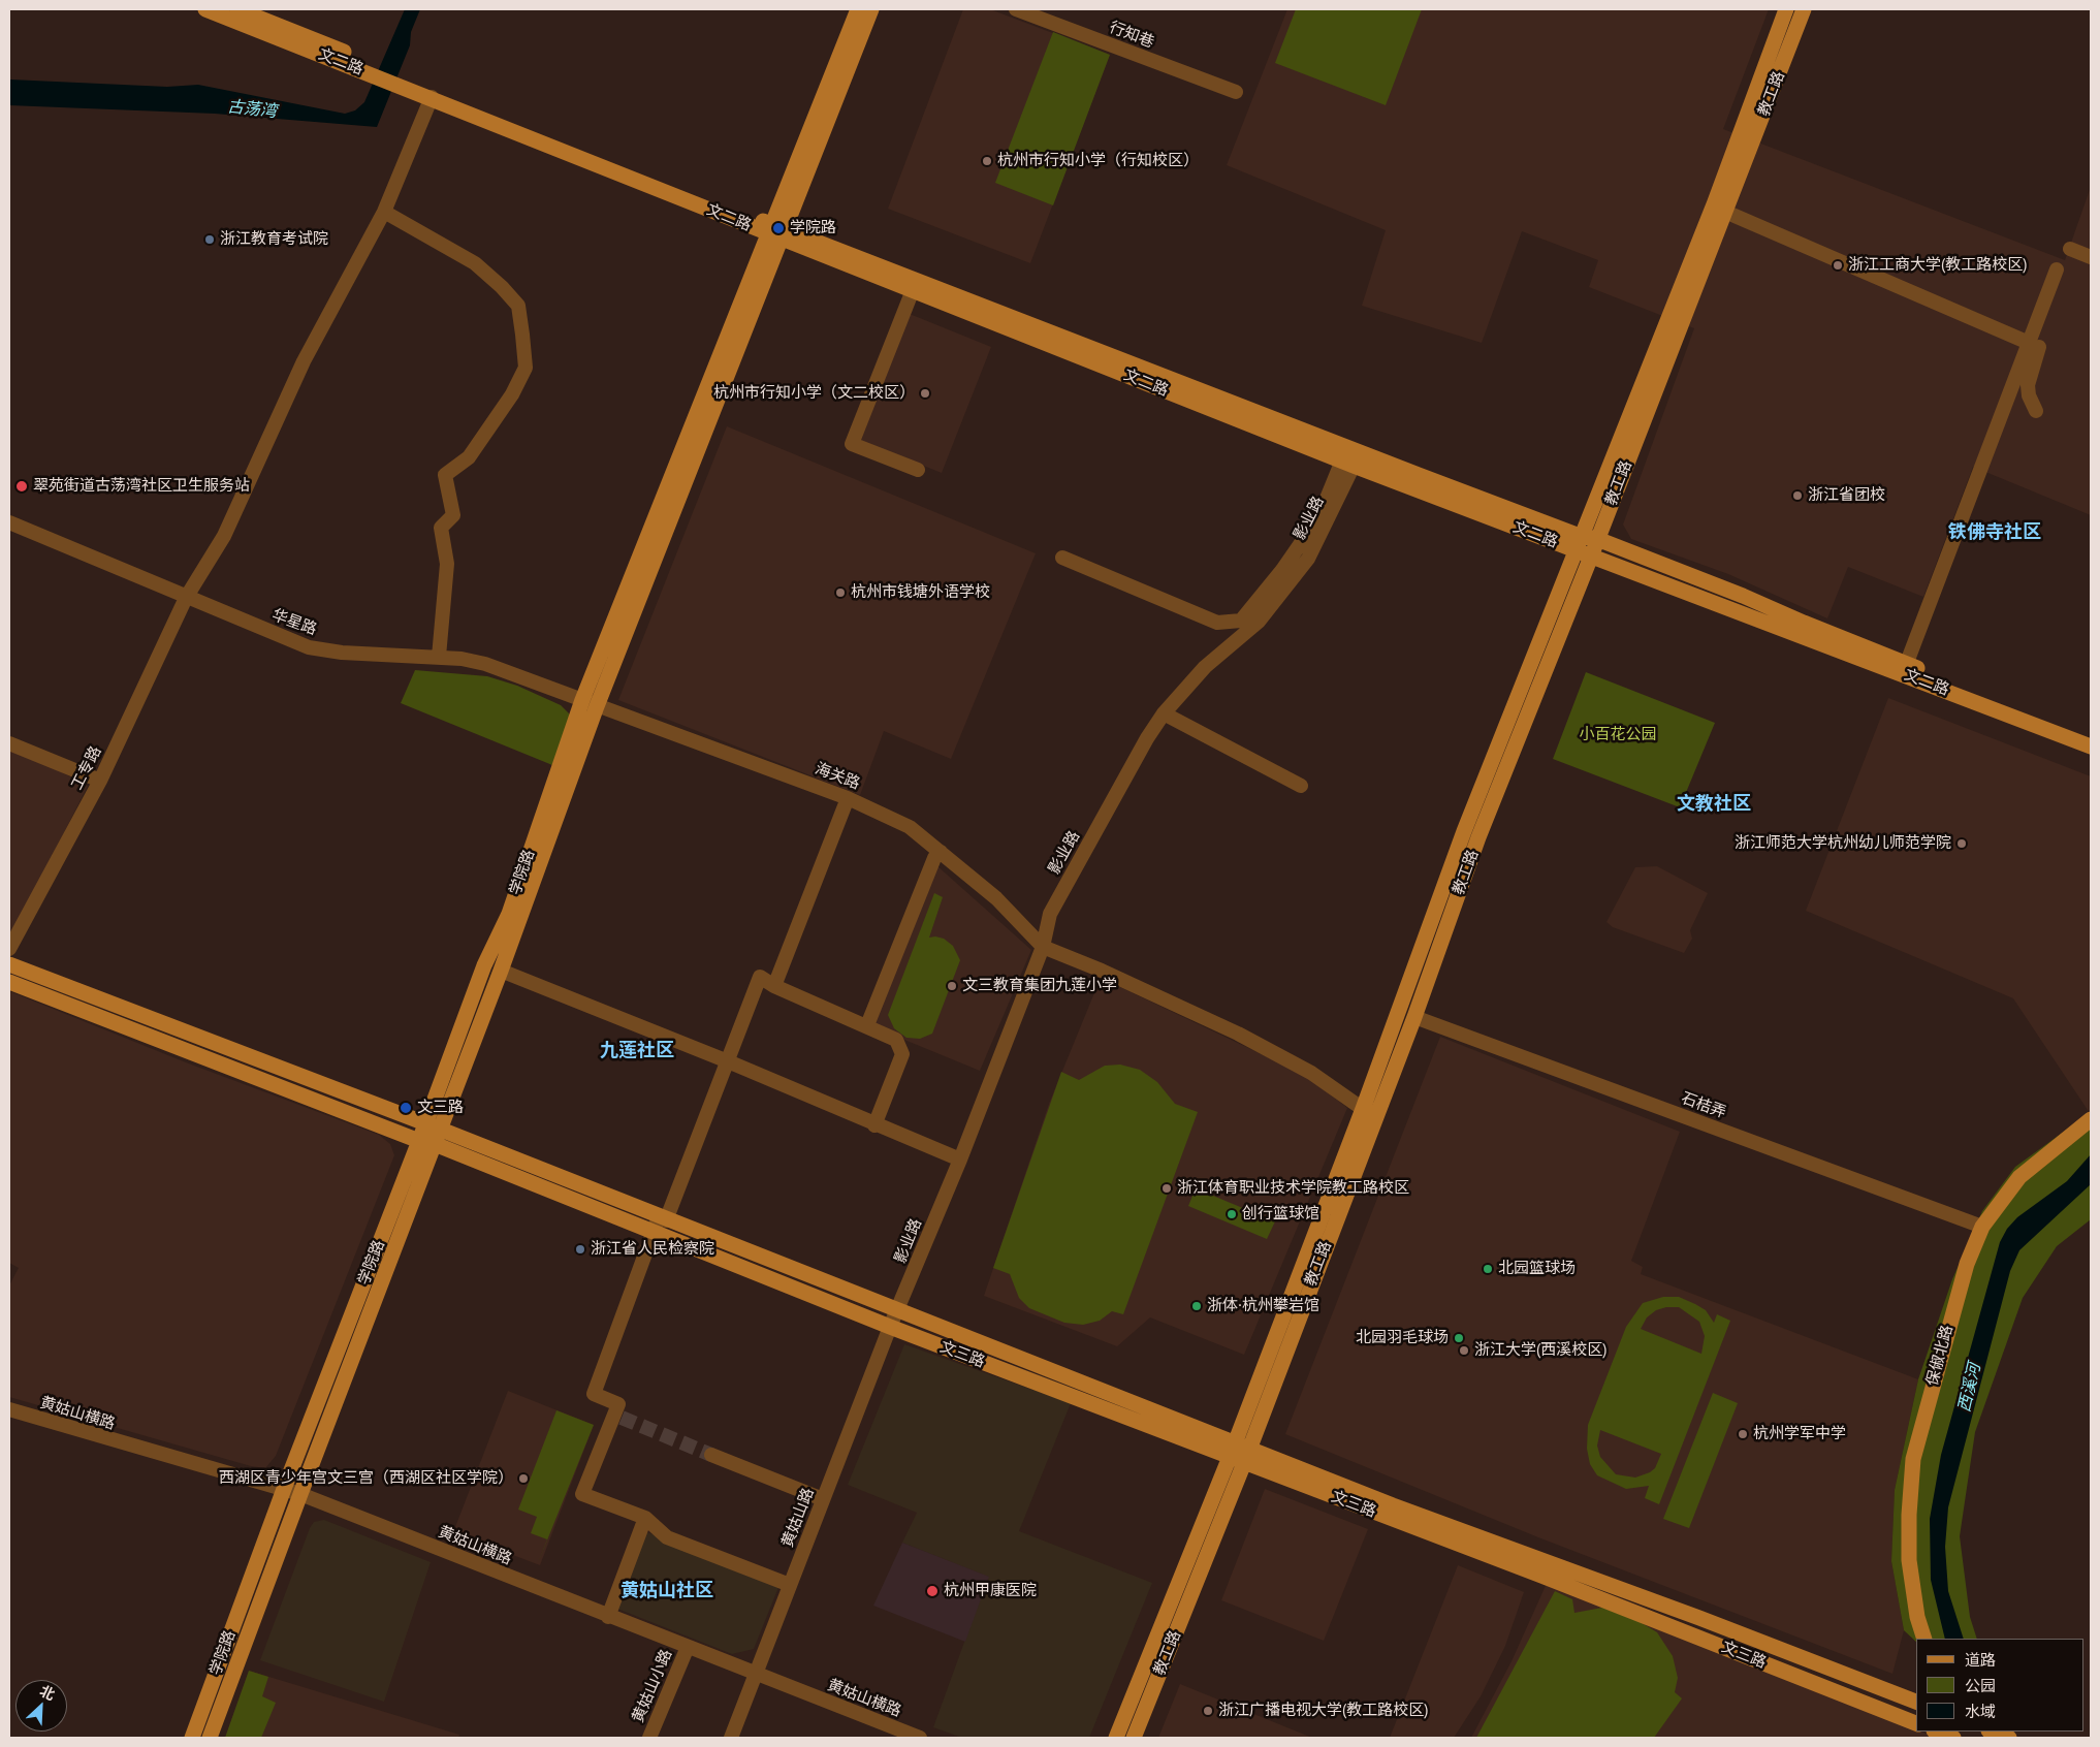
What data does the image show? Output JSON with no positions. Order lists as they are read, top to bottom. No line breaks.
{"streets":{"main road":["文二路","教工路","学院路","文三路","保俶北路"],"street":["行知巷","影业路","华星路","工专路","海关路","石桔弄","黄姑山横路","黄姑山路","黄姑山小路"]},"crossings":[["文二路","教工路"],["文二路","影业路"],["文二路","工专路"],["文二路","学院路"],["教工路","石桔弄"],["教工路","文三路"],["影业路","海关路"],["影业路","文三路"],["影业路","黄姑山路"],["华星路","工专路"],["华星路","海关路"],["华星路","学院路"],["海关路","学院路"],["学院路","文三路"],["学院路","黄姑山横路"],["石桔弄","保俶北路"],["文三路","黄姑山路"],["黄姑山横路","黄姑山路"],["黄姑山横路","黄姑山小路"]],"districts":["铁佛寺社区","文教社区","九莲社区","黄姑山社区"],"water":["古荡湾","西溪河"],"parks":["小百花公园"],"places":["杭州市行知小学（行知校区）","学院路","浙江教育考试院","浙江工商大学(教工路校区)","杭州市行知小学（文二校区）","翠苑街道古荡湾社区卫生服务站","浙江省团校","杭州市钱塘外语学校","浙江师范大学杭州幼儿师范学院","文三教育集团九莲小学","文三路","浙江体育职业技术学院教工路校区","创行篮球馆","浙江省人民检察院","北园篮球场","浙体·杭州攀岩馆","北园羽毛球场","浙江大学(西溪校区)","杭州学军中学","西湖区青少年宫文三宫（西湖区社区学院）","杭州甲康医院","浙江广播电视大学(教工路校区)"],"legend":["道路","公园","水域"],"north":"top right"}
